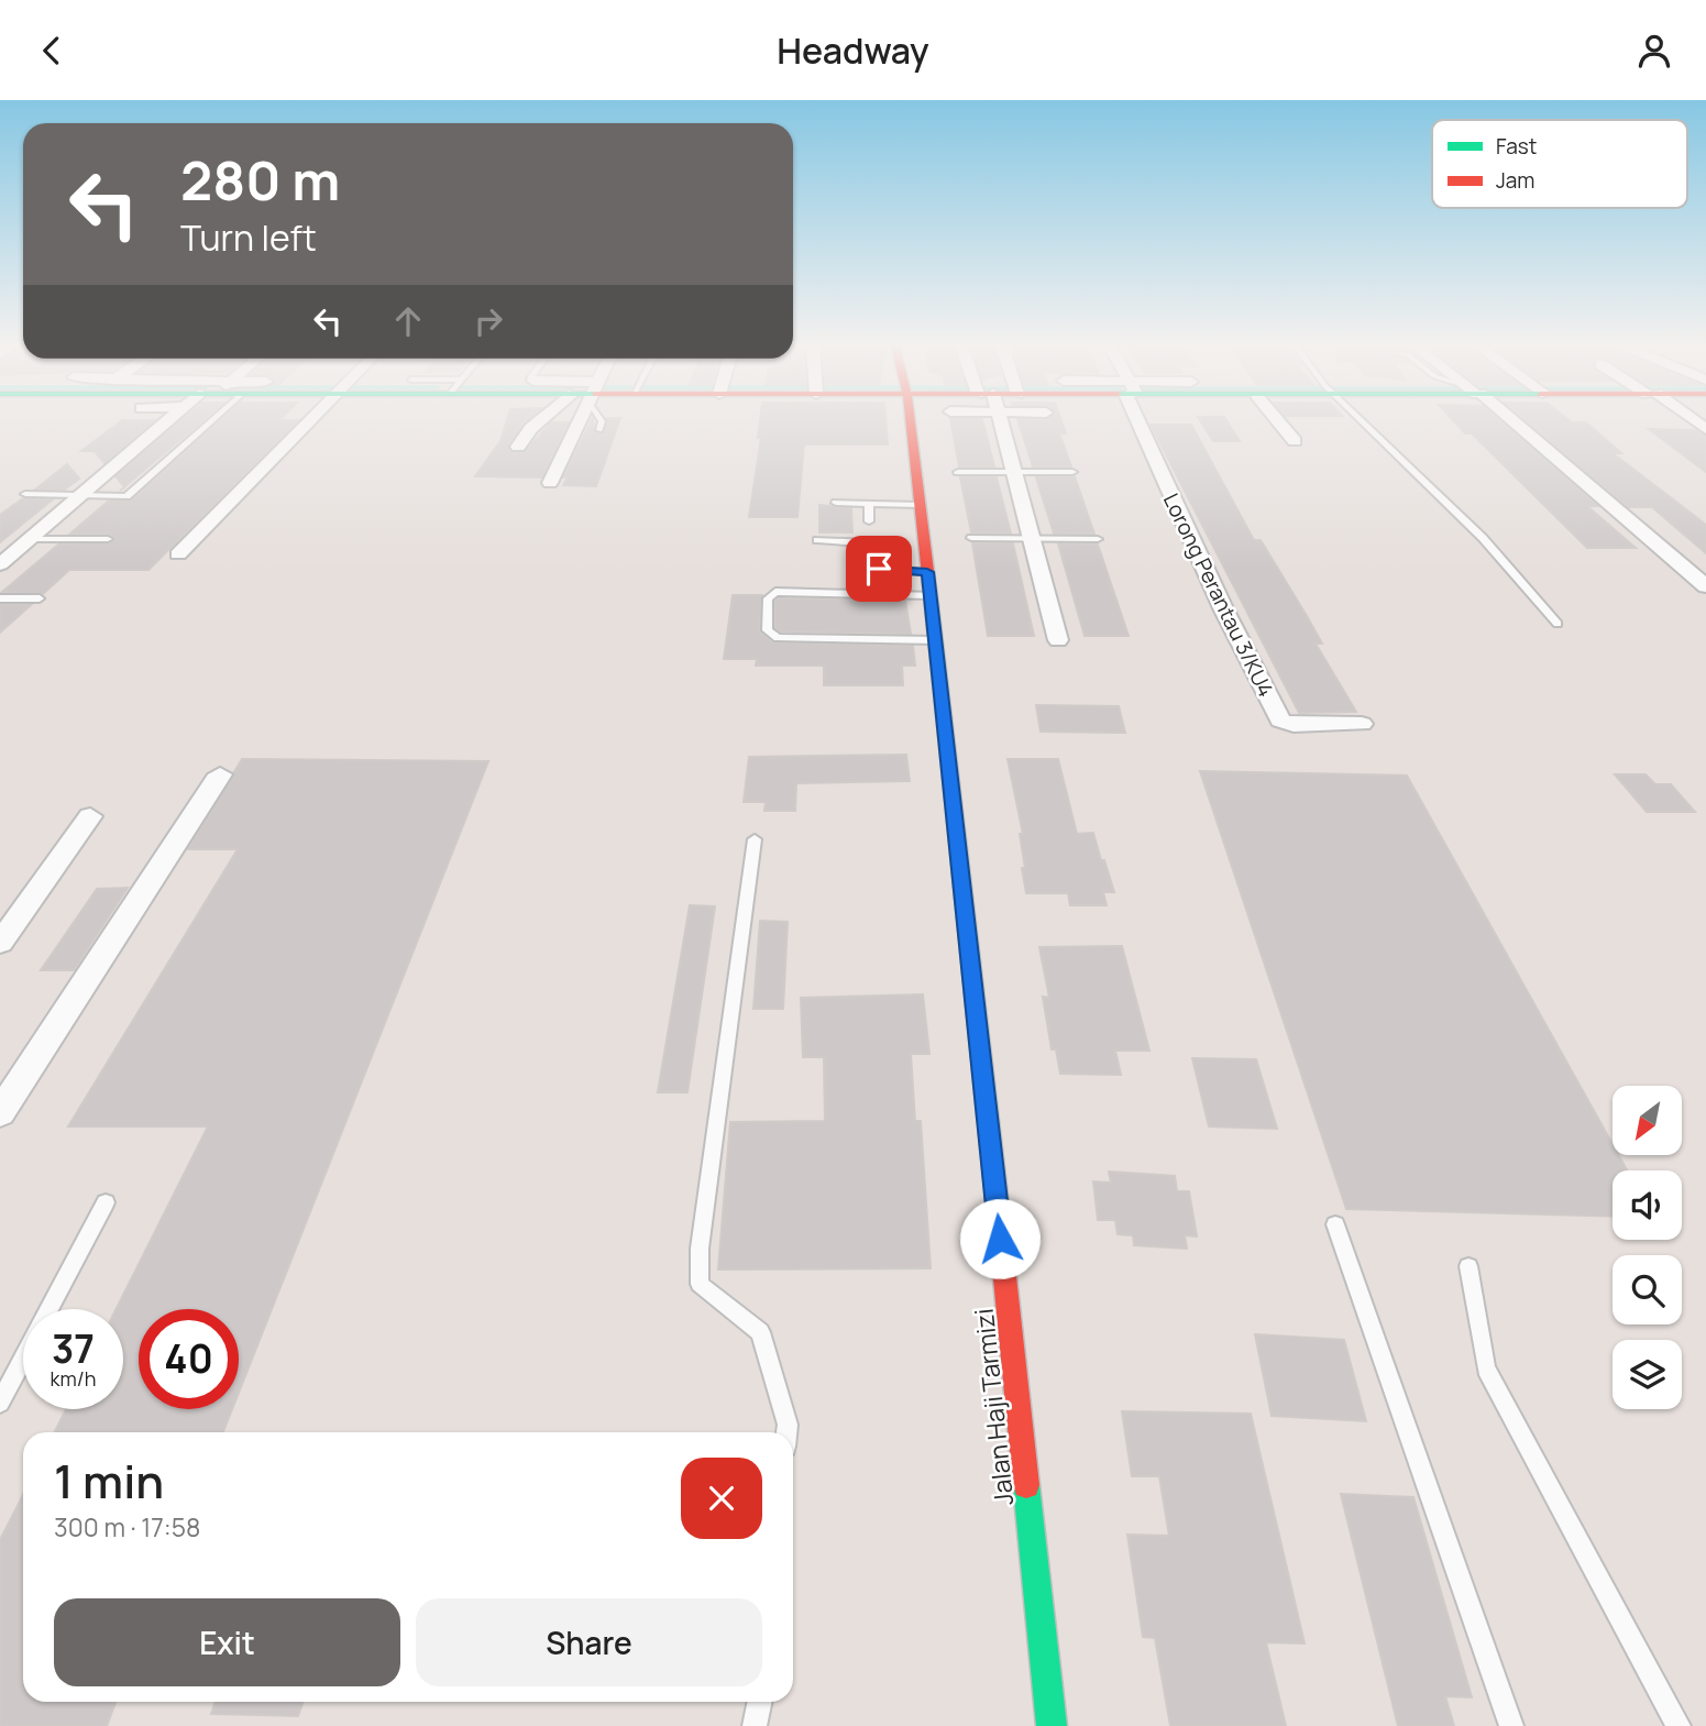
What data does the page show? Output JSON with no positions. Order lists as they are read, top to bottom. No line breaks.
{"streets":{"street":["Lorong Perantau 3/KU4","Jalan Haji Tarmizi"]},"legend":["Fast","Jam"],"north":"bottom left","page":{"header":"Headway","turn":["280 m","Turn left"],"speed":"37 km/h","limit":"40","heading":["1 min","300 m · 17:58"],"buttons":["Exit","Share"]}}
